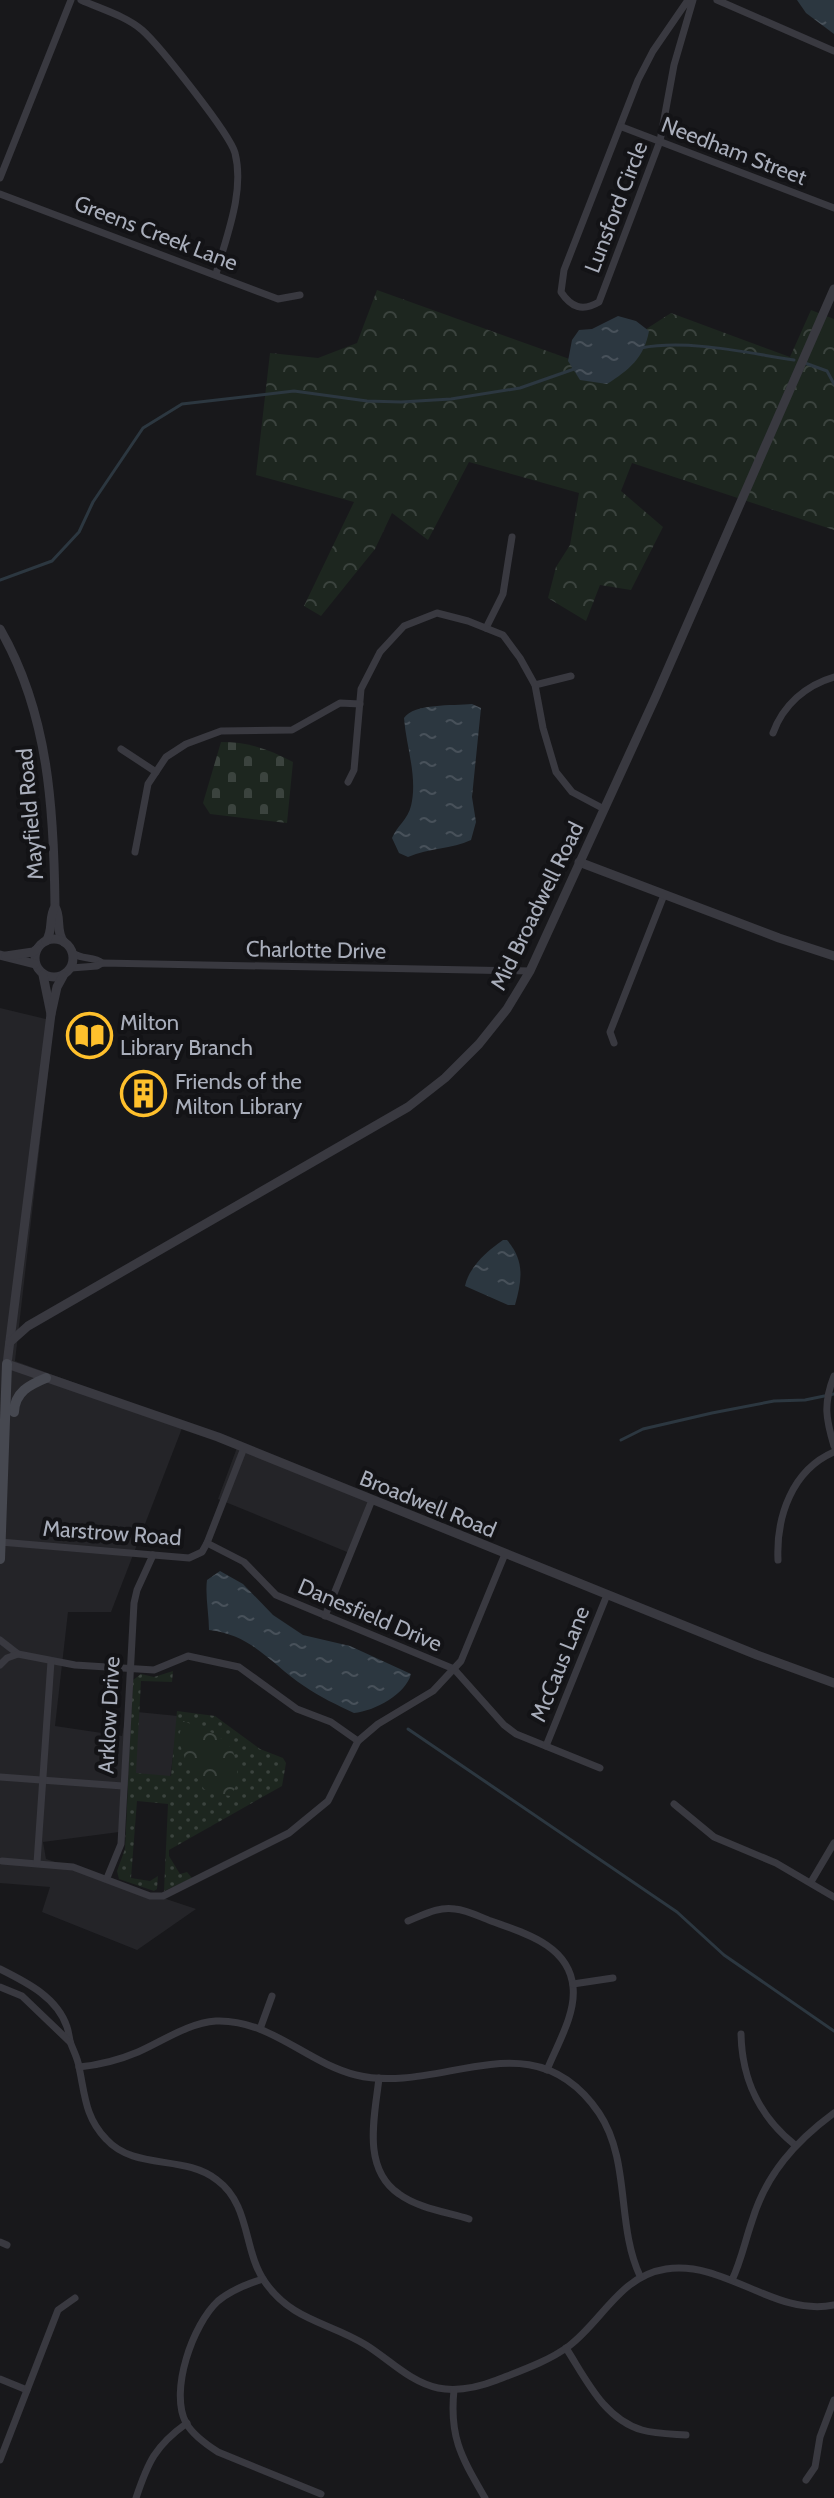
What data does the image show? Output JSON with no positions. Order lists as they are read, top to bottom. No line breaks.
{"streets":{"street":["Needham Street","Lunsford Circle","Greens Creek Lane","Mayfield Road","Mid Broadwell Road","Charlotte Drive","Broadwell Road","Marstrow Road","Danesfield Drive","McCaus Lane","Arklow Drive"]},"crossings":[["Needham Street","Lunsford Circle"],["Mayfield Road","Charlotte Drive"],["Mid Broadwell Road","Charlotte Drive"],["Broadwell Road","Marstrow Road"],["Broadwell Road","McCaus Lane"],["Marstrow Road","Danesfield Drive"],["Marstrow Road","Arklow Drive"],["Danesfield Drive","McCaus Lane"]],"places":{"library":["Milton Library Branch"],"building":["Friends of the Milton Library"]}}
